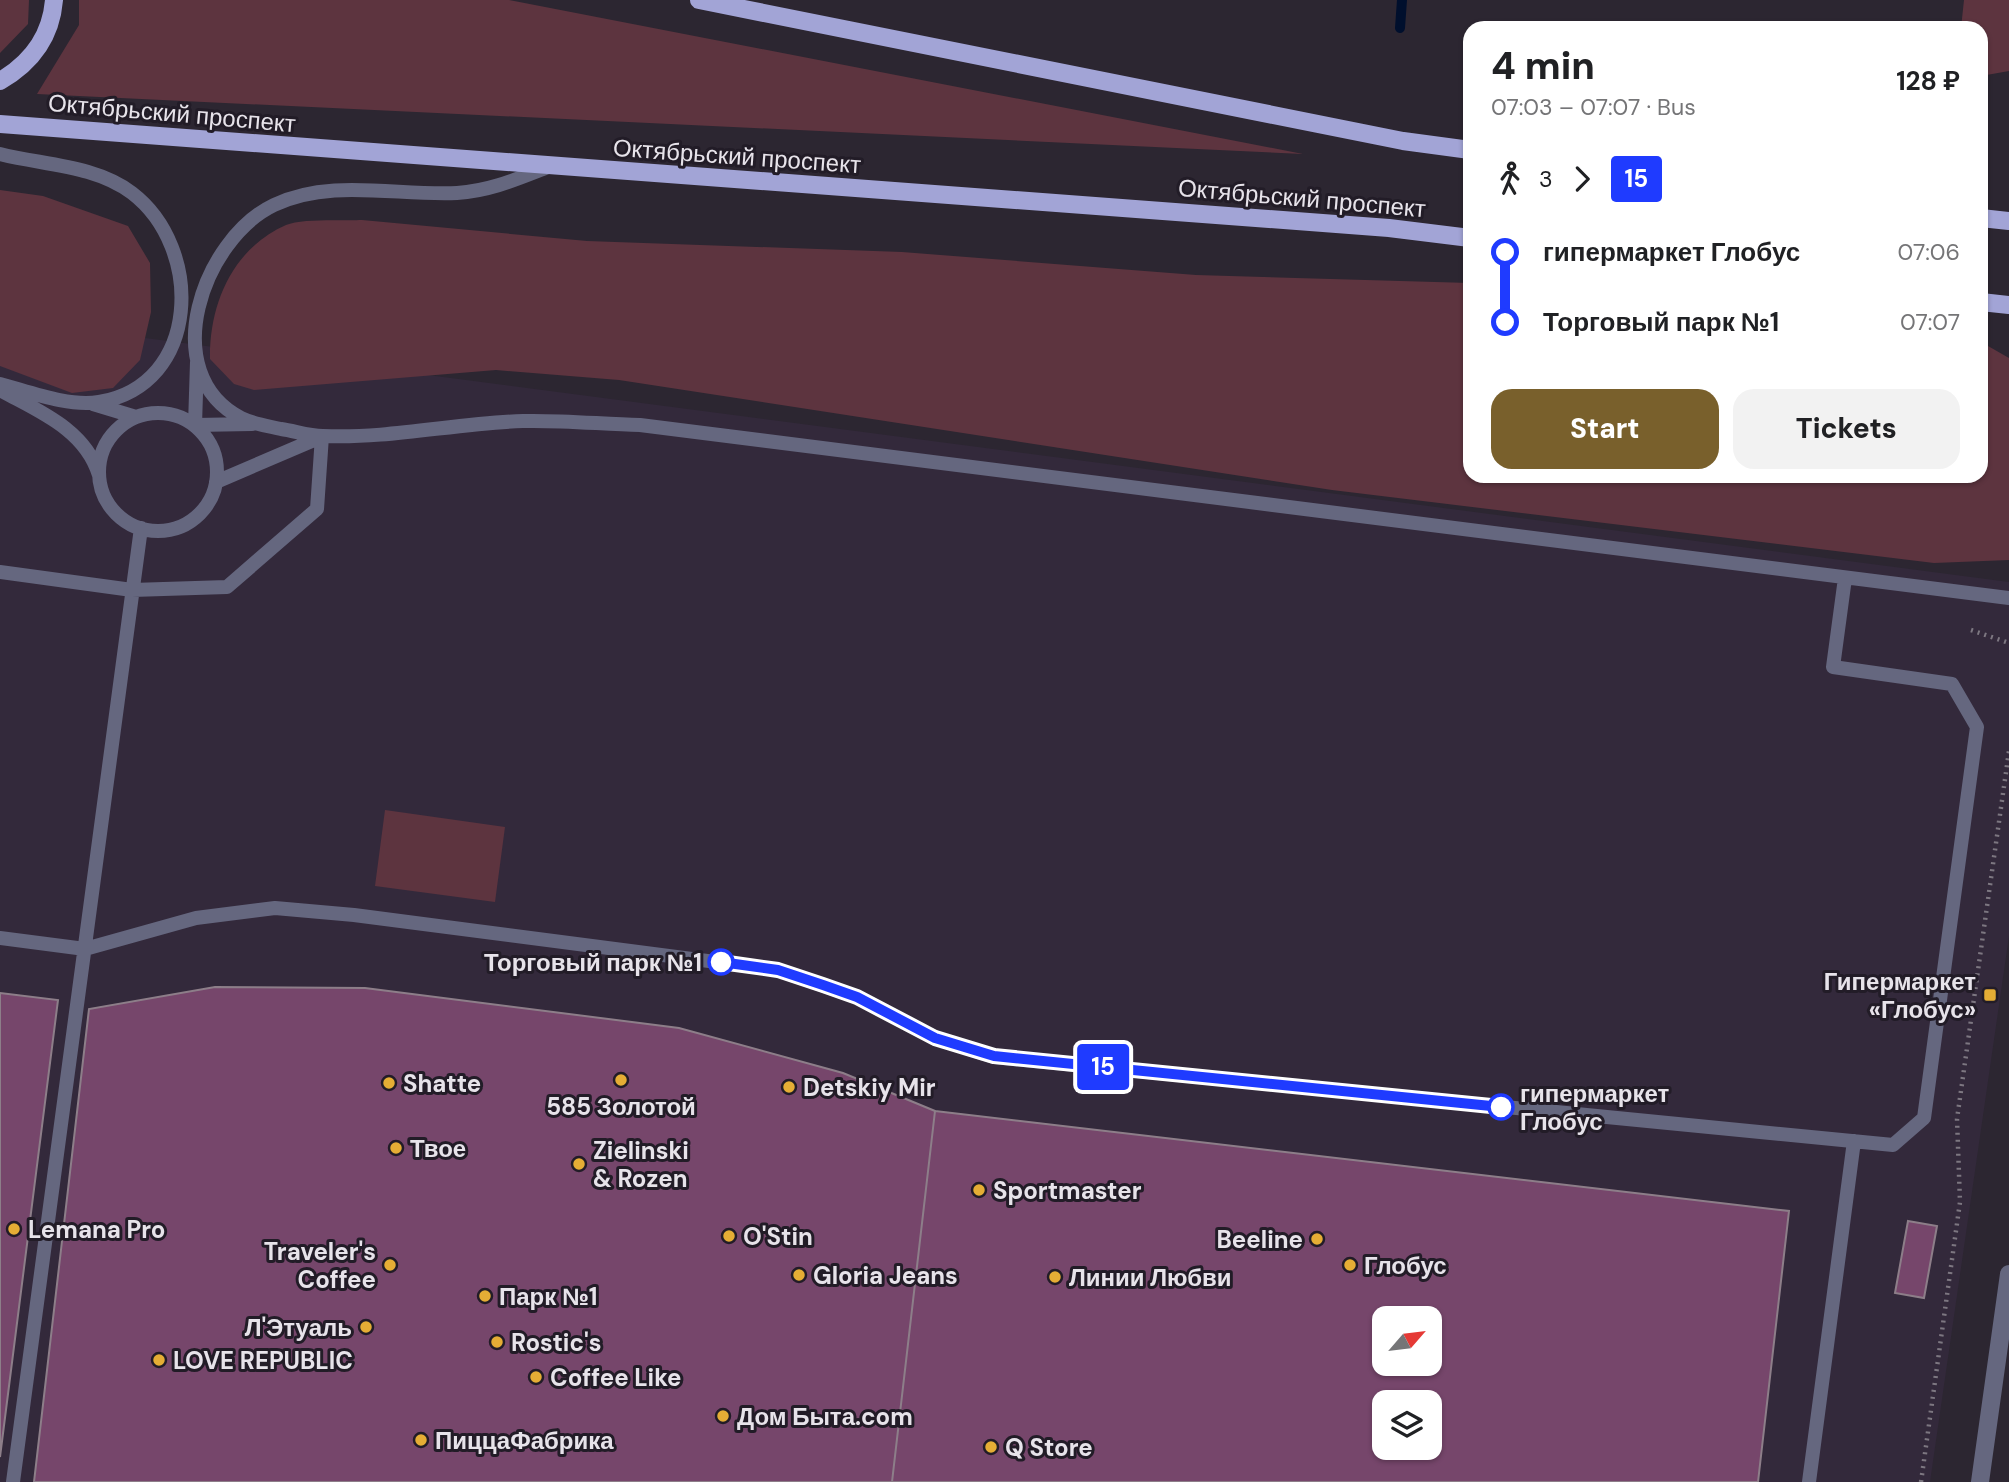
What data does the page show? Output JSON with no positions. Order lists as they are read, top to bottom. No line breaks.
{"streets":{"main road":["Октябрьский проспект"]},"places":{"other":["Торговый парк №1","585 Золотой","Shatte","Detskiy Mir","гипермаркет Глобус","Твое","Zielinski & Rozen","Sportmaster","Lemana Pro","O'Stin","Beeline","Traveler's Coffee","Глобус","Gloria Jeans","Линии Любви","Парк №1","Л'Этуаль","Rostic's","LOVE REPUBLIC","Coffee Like","Дом Быта.com","ПиццаФабрика","Q Store"],"transit":["Гипермаркет «Глобус»"]},"lines":["bus line 15"],"north":"top right","page":{"on_map":"15","heading":["4 min","07:03 – 07:07 · Bus","128 ₽"],"legs":["3","15"],"list":[{"name":"гипермаркет Глобус","value":"07:06"},{"name":"Торговый парк №1","value":"07:07"}],"buttons":["Start","Tickets"]}}
